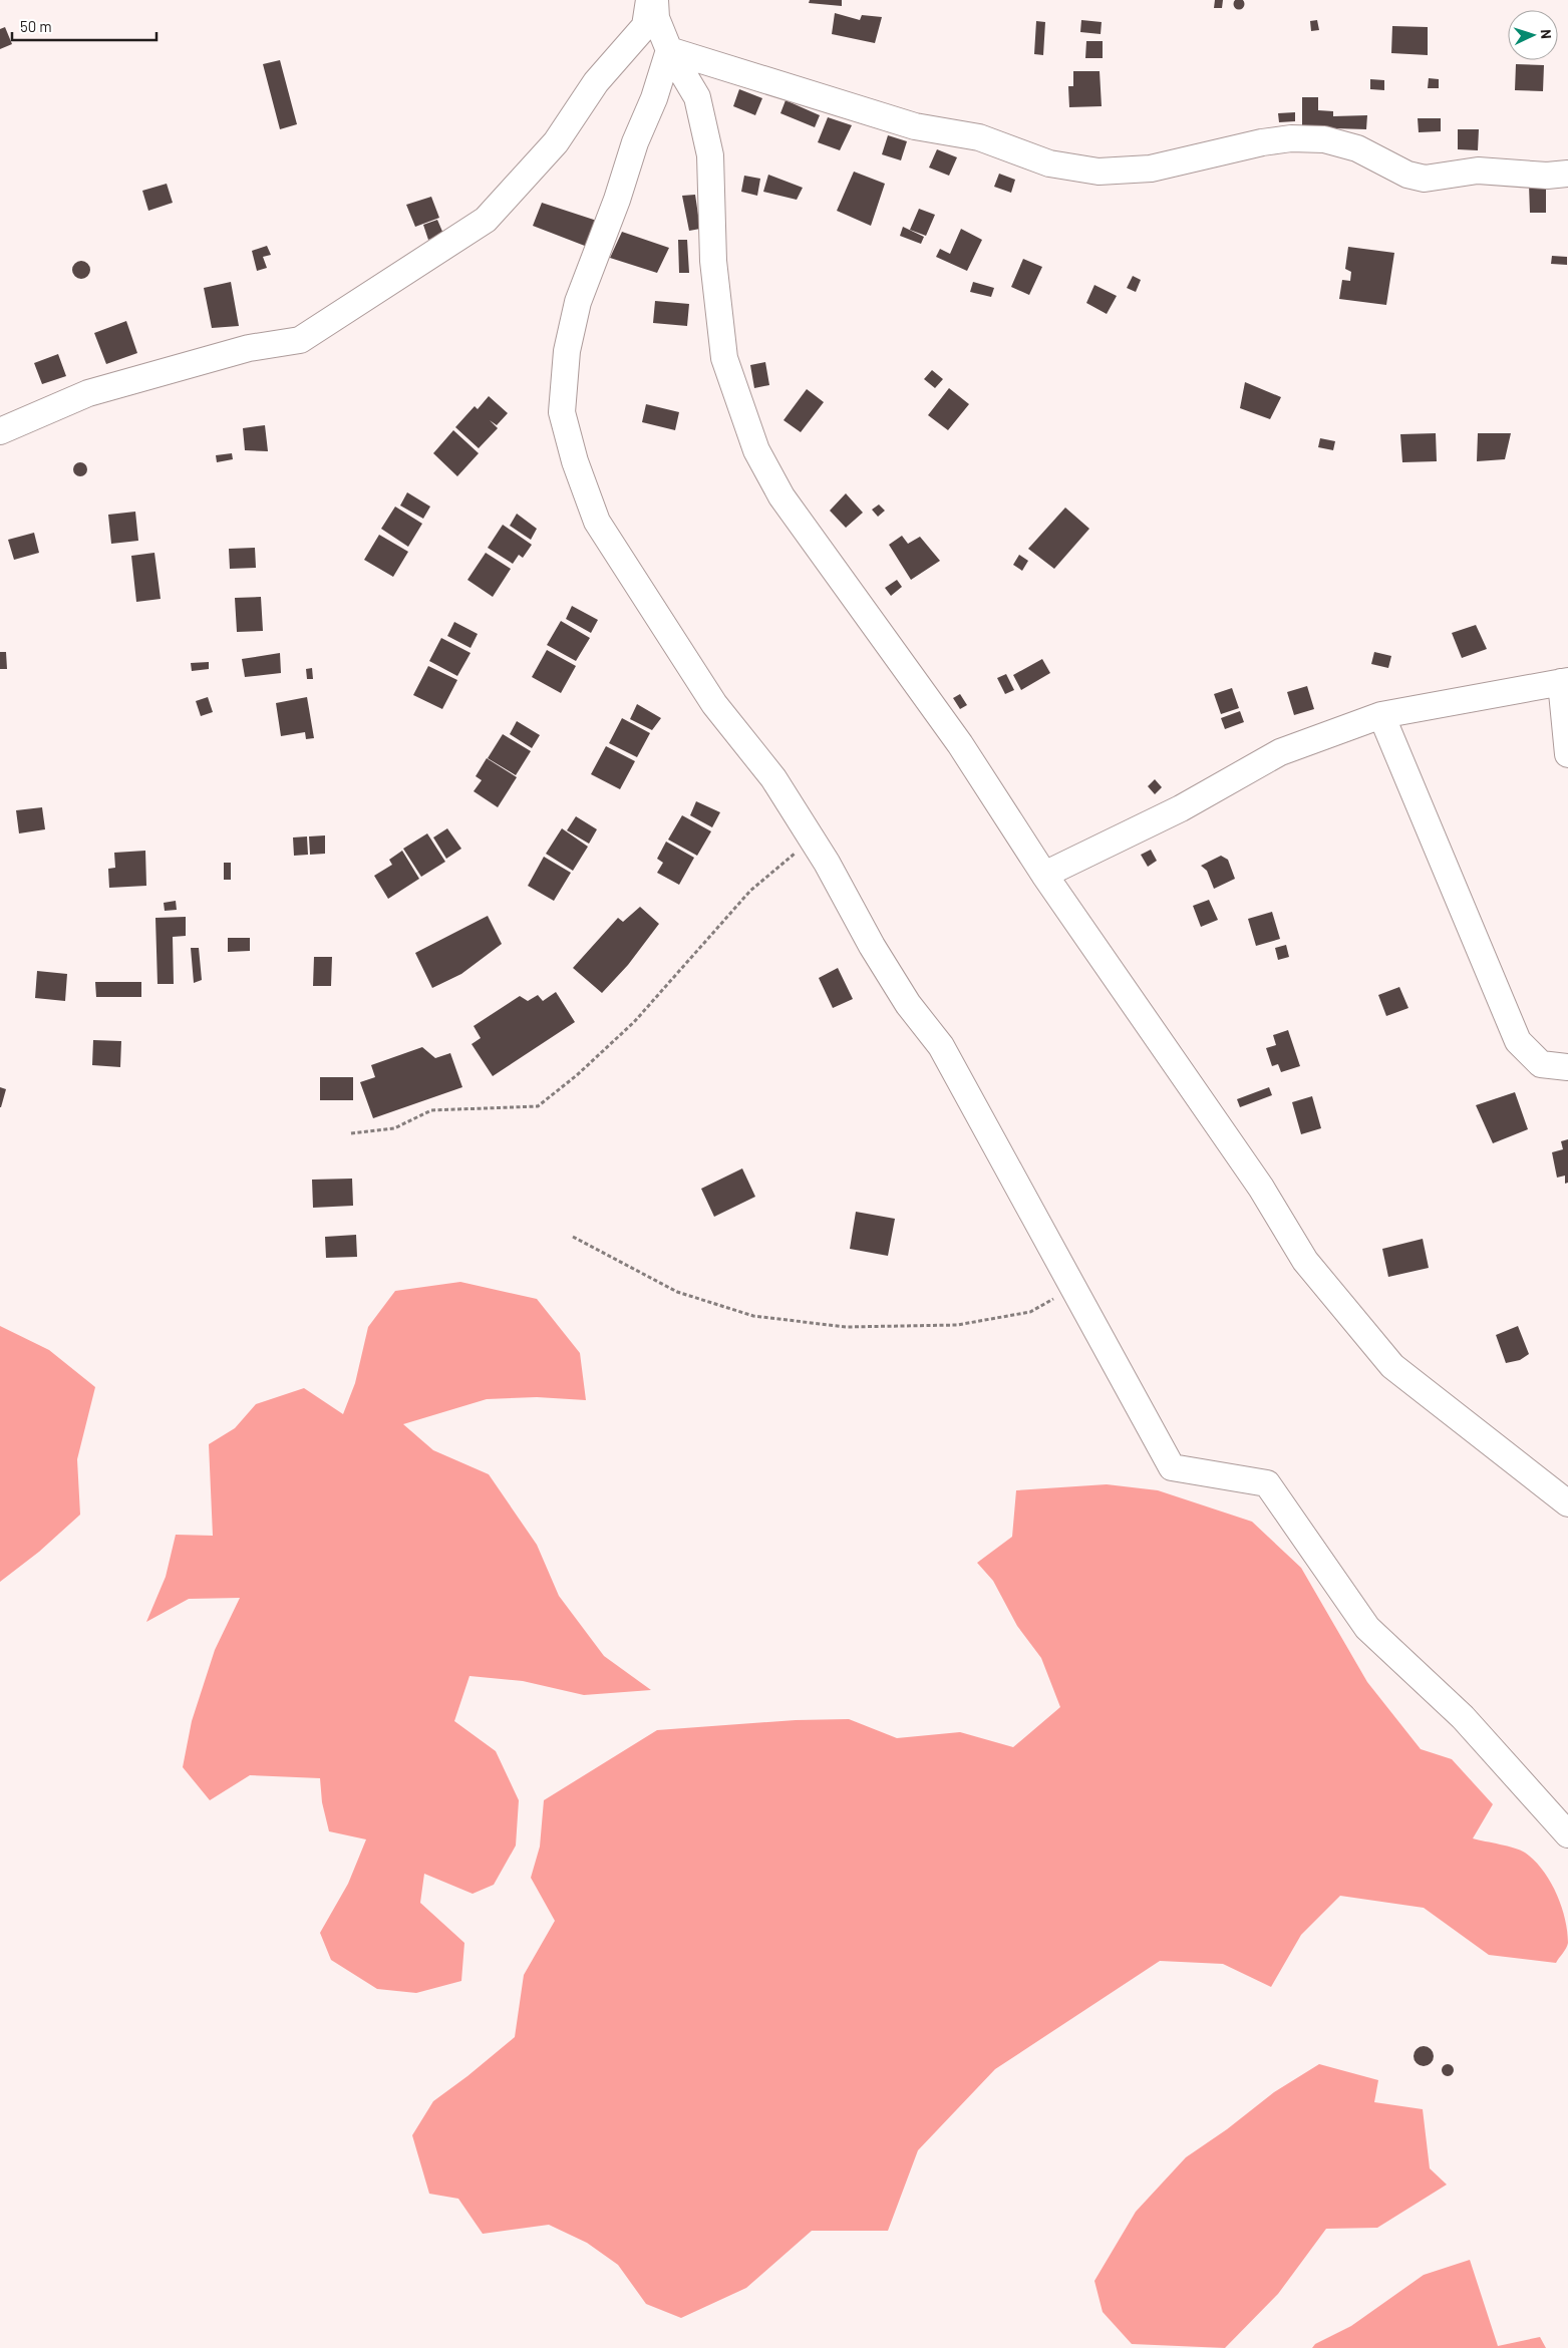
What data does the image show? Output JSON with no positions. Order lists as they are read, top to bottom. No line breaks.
{"scale_bar":"50 m","north":"right"}
